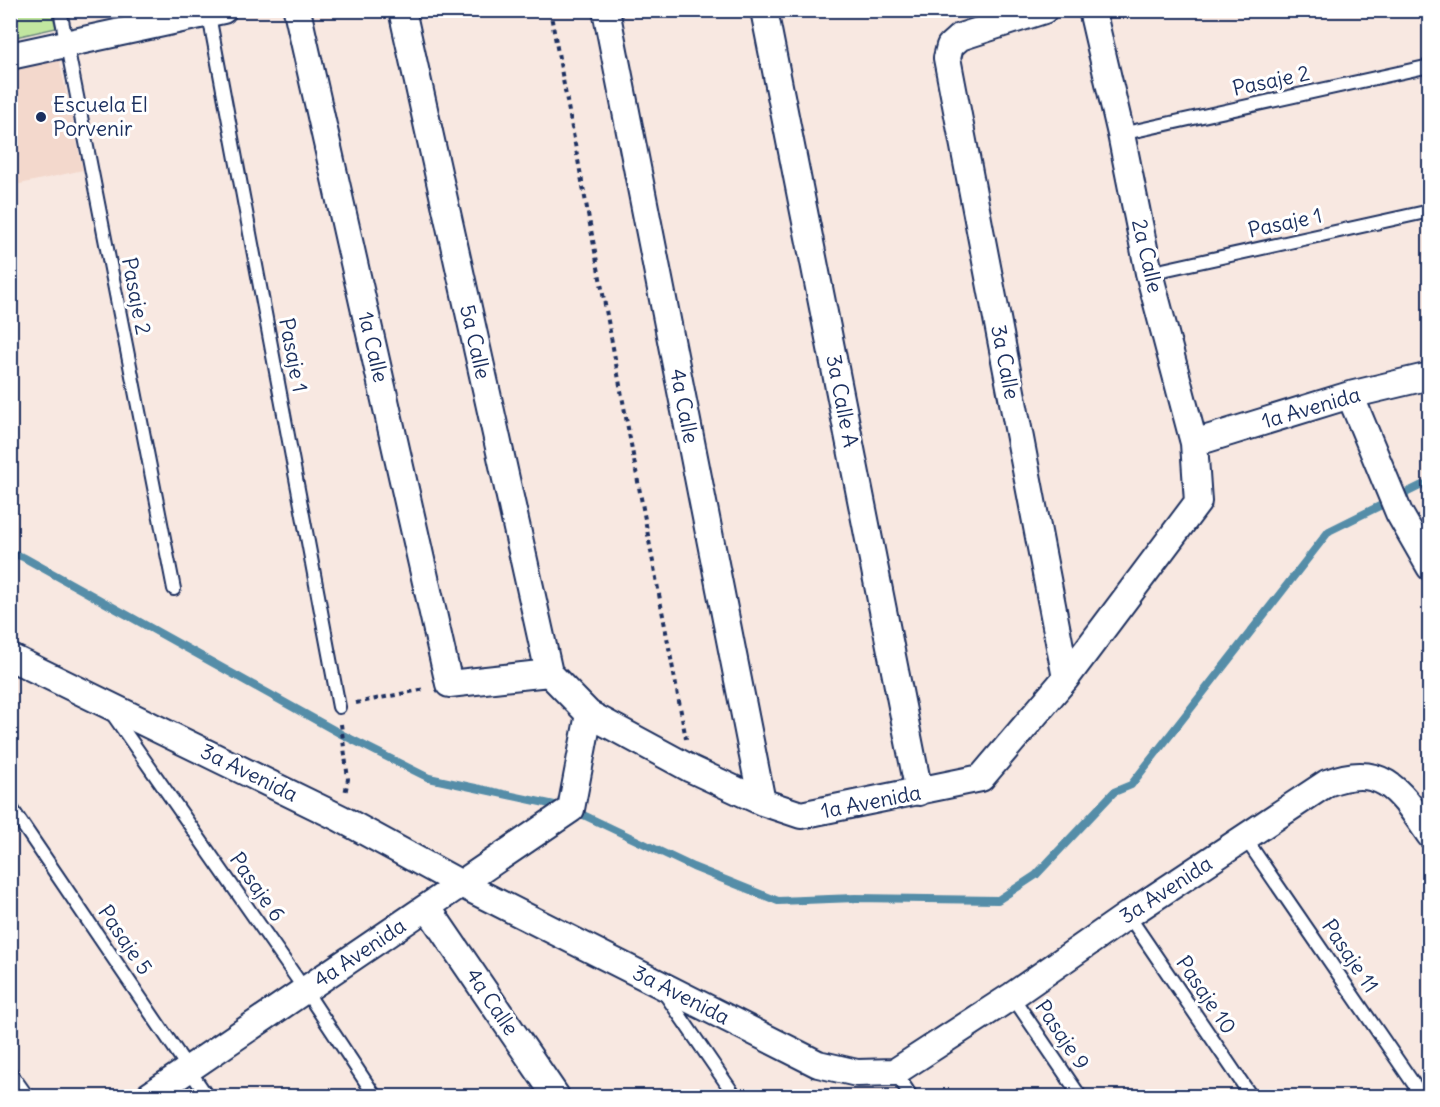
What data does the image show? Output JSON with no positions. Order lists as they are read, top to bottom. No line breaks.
{"streets":{"street":["2a Calle","5a Calle","1a Calle","3a Calle","3a Calle A","4a Calle","1a Avenida","3a Avenida","4a Avenida"],"lane":["Pasaje 2","Pasaje 1","Pasaje 6","Pasaje 5","Pasaje 11","Pasaje 10","Pasaje 9"]},"crossings":[["Pasaje 2","2a Calle"],["Pasaje 1","2a Calle"],["2a Calle","1a Avenida"],["5a Calle","1a Avenida"],["3a Calle","1a Avenida"],["3a Calle A","1a Avenida"],["4a Calle","1a Avenida"],["4a Calle","4a Avenida"],["1a Avenida","4a Avenida"],["3a Avenida","Pasaje 6"],["3a Avenida","4a Avenida"],["3a Avenida","Pasaje 11"],["3a Avenida","Pasaje 10"],["3a Avenida","Pasaje 9"],["Pasaje 6","4a Avenida"],["Pasaje 5","4a Avenida"]],"places":["Escuela El Porvenir"]}
